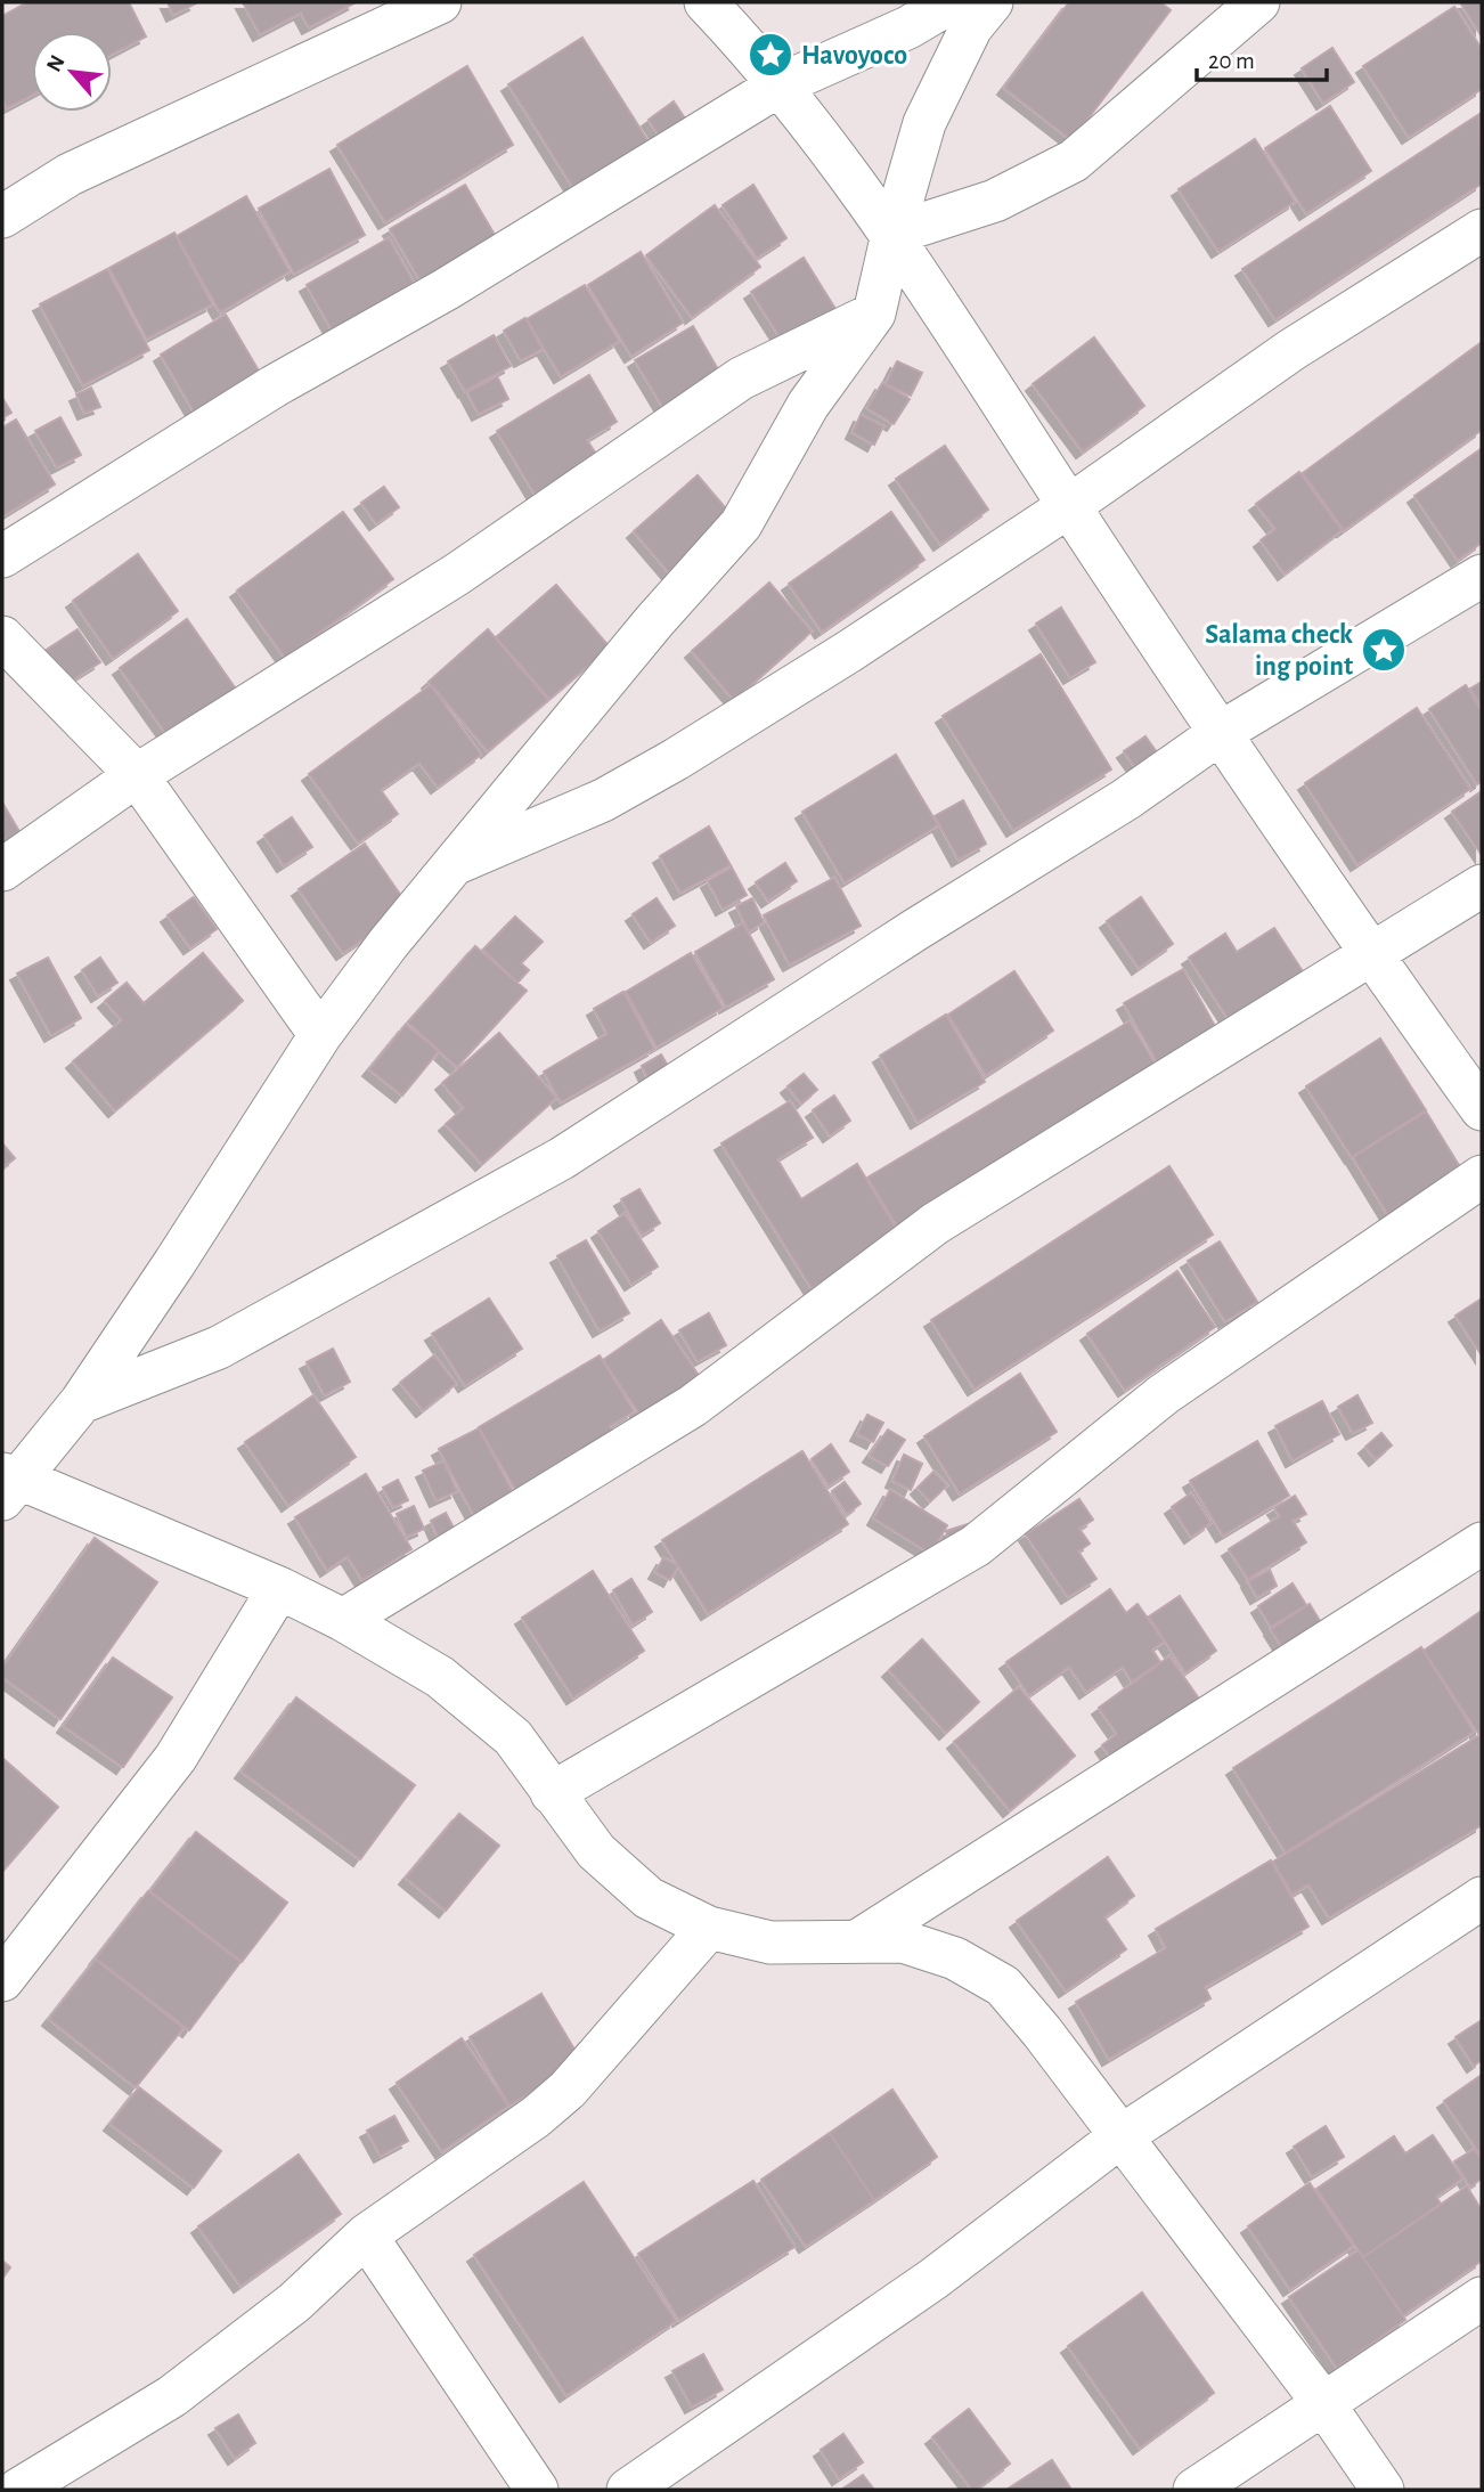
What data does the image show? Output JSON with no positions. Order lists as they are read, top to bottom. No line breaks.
{"places":{"place":["Havoyoco","Salama check ing point"]},"scale_bar":"20 m","north":"top left"}
